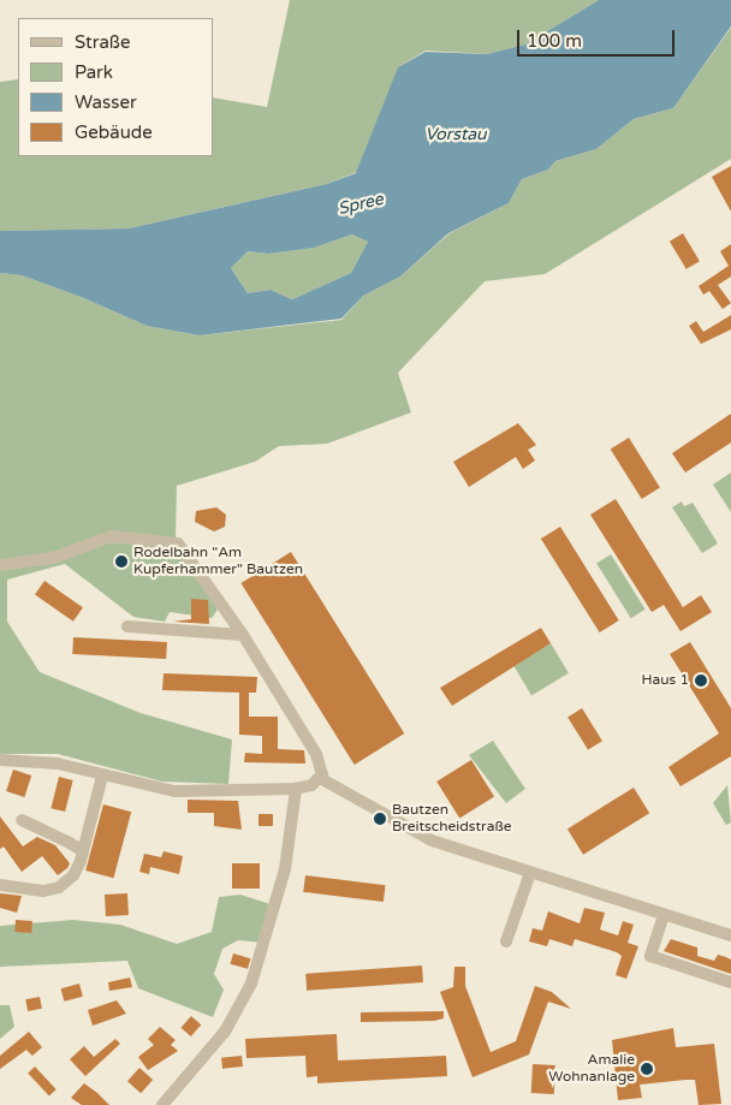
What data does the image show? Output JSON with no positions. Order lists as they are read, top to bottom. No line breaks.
{"water":["Vorstau","Spree"],"places":["Rodelbahn \"Am Kupferhammer\" Bautzen","Haus 1","Bautzen Breitscheidstraße","Amalie Wohnanlage"],"legend":["Straße","Park","Wasser","Gebäude"],"scale_bar":"100 m"}
